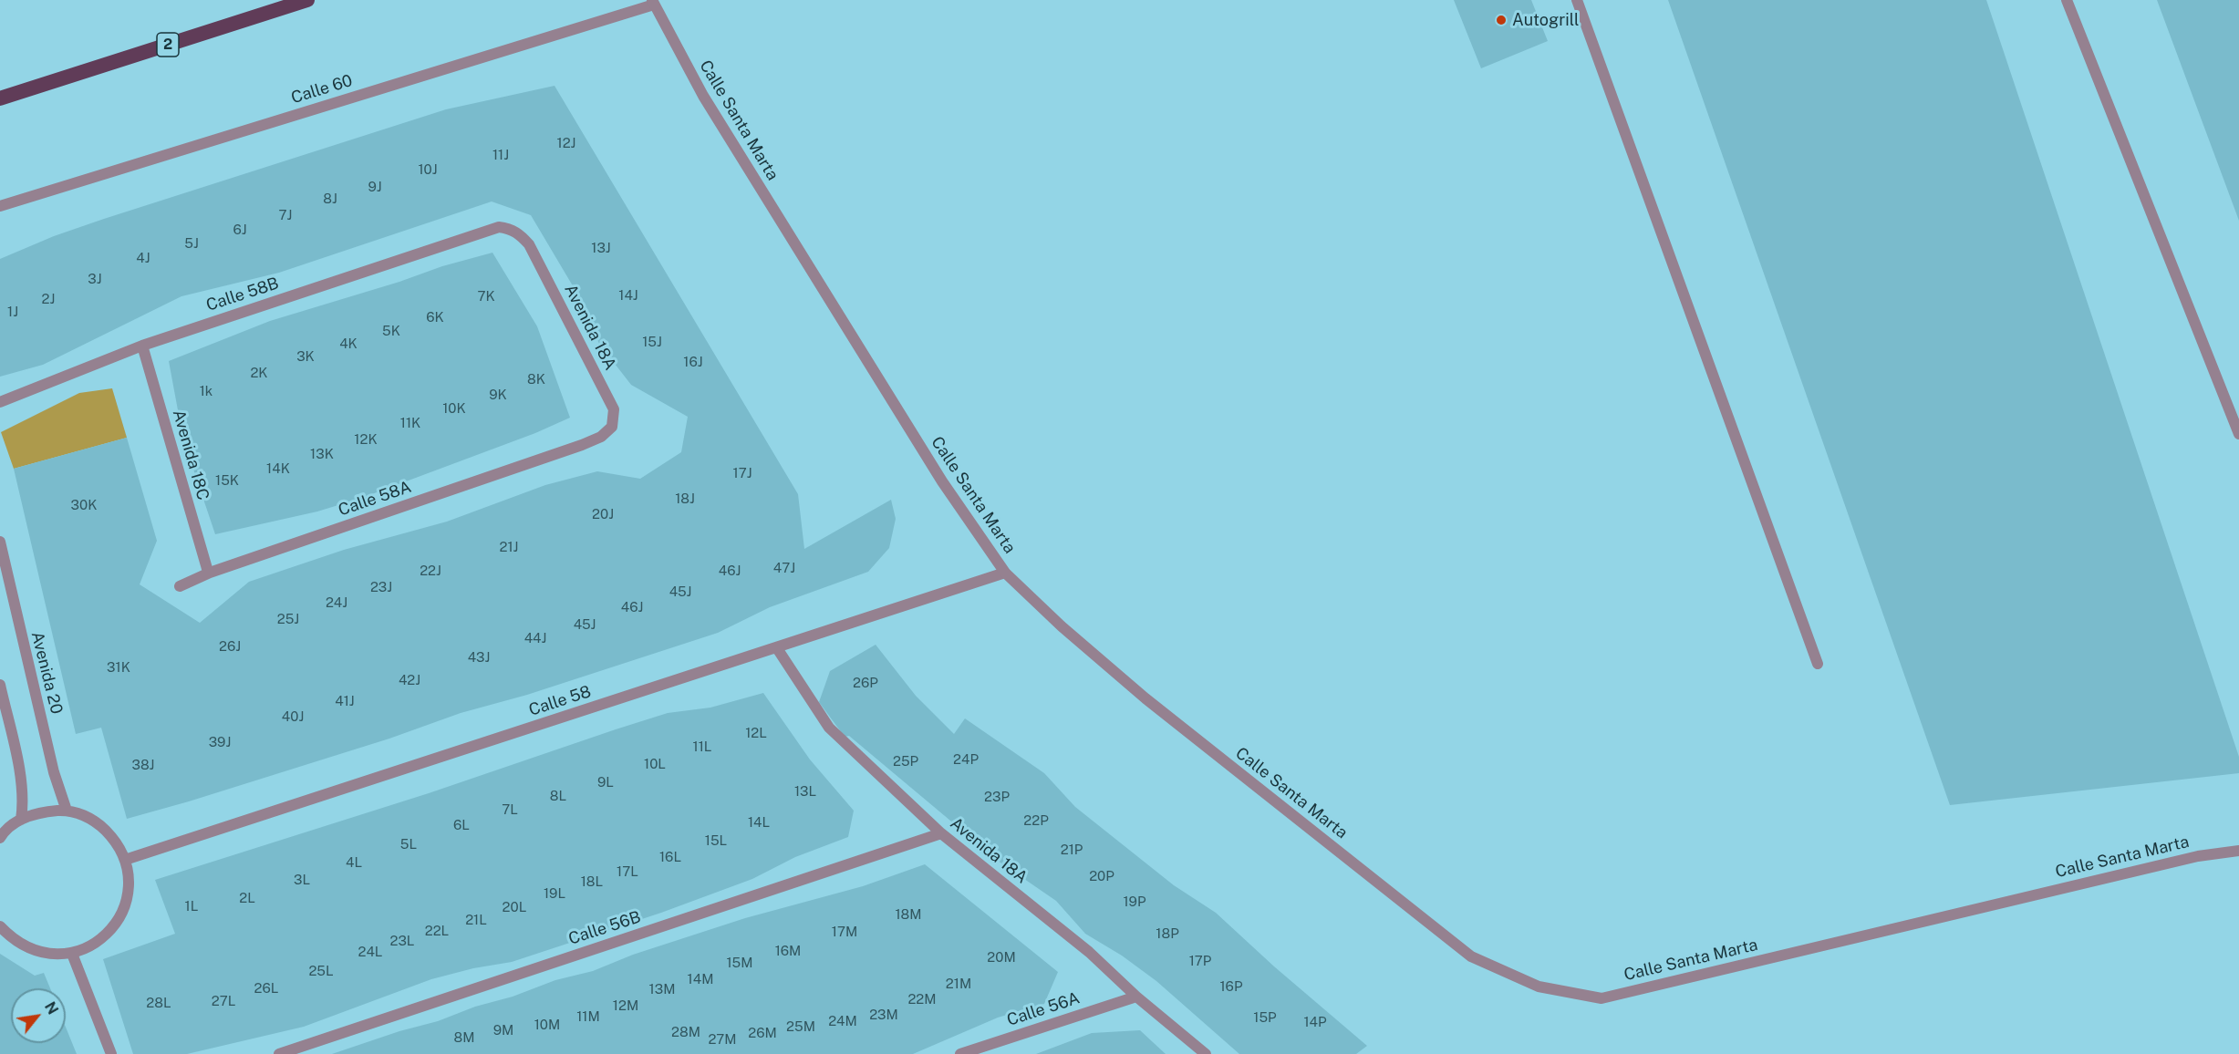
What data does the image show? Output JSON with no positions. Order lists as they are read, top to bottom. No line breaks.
{"streets":{"highway":["2"],"street":["Calle 60","Calle Santa Marta","Calle 58B","Avenida 18A","Avenida 18C","Calle 58A","Avenida 20","Calle 58","Calle 56B","Calle 56A"]},"crossings":[["Calle 60","Calle Santa Marta"],["Calle Santa Marta","Calle 58"],["Calle 58B","Avenida 18A"],["Calle 58B","Avenida 18C"],["Avenida 18A","Calle 58A"],["Avenida 18A","Calle 58"],["Avenida 18A","Calle 56B"],["Avenida 18A","Calle 56A"],["Avenida 18C","Calle 58A"]],"places":["Autogrill"],"house_numbers":["12J","11J","10J","9J","8J","7J","6J","5J","13J","4J","3J","14J","7K","2J","1J","6K","5K","15J","4K","3K","16J","2K","8K","1k","9K","10K","11K","12K","13K","14K","17J","15K","18J","30K","20J","21J","47J","22J","46J","23J","45J","24J","46J","25J","45J","44J","26J","43J","31K","42J","26P","41J","40J","12L","39J","11L","24P","25P","10L","38J","9L","13L","8L","23P","7L","22P","14L","6L","15L","5L","21P","16L","4L","17L","20P","3L","18L","19L","2L","19P","1L","20L","18M","21L","22L","17M","18P","23L","16M","24L","20M","17P","15M","25L","14M","21M","16P","26L","13M","22M","27L","28L","12M","23M","11M","15P","24M","14P","10M","25M","9M","28M","26M","8M","27M"],"north":"top right"}
